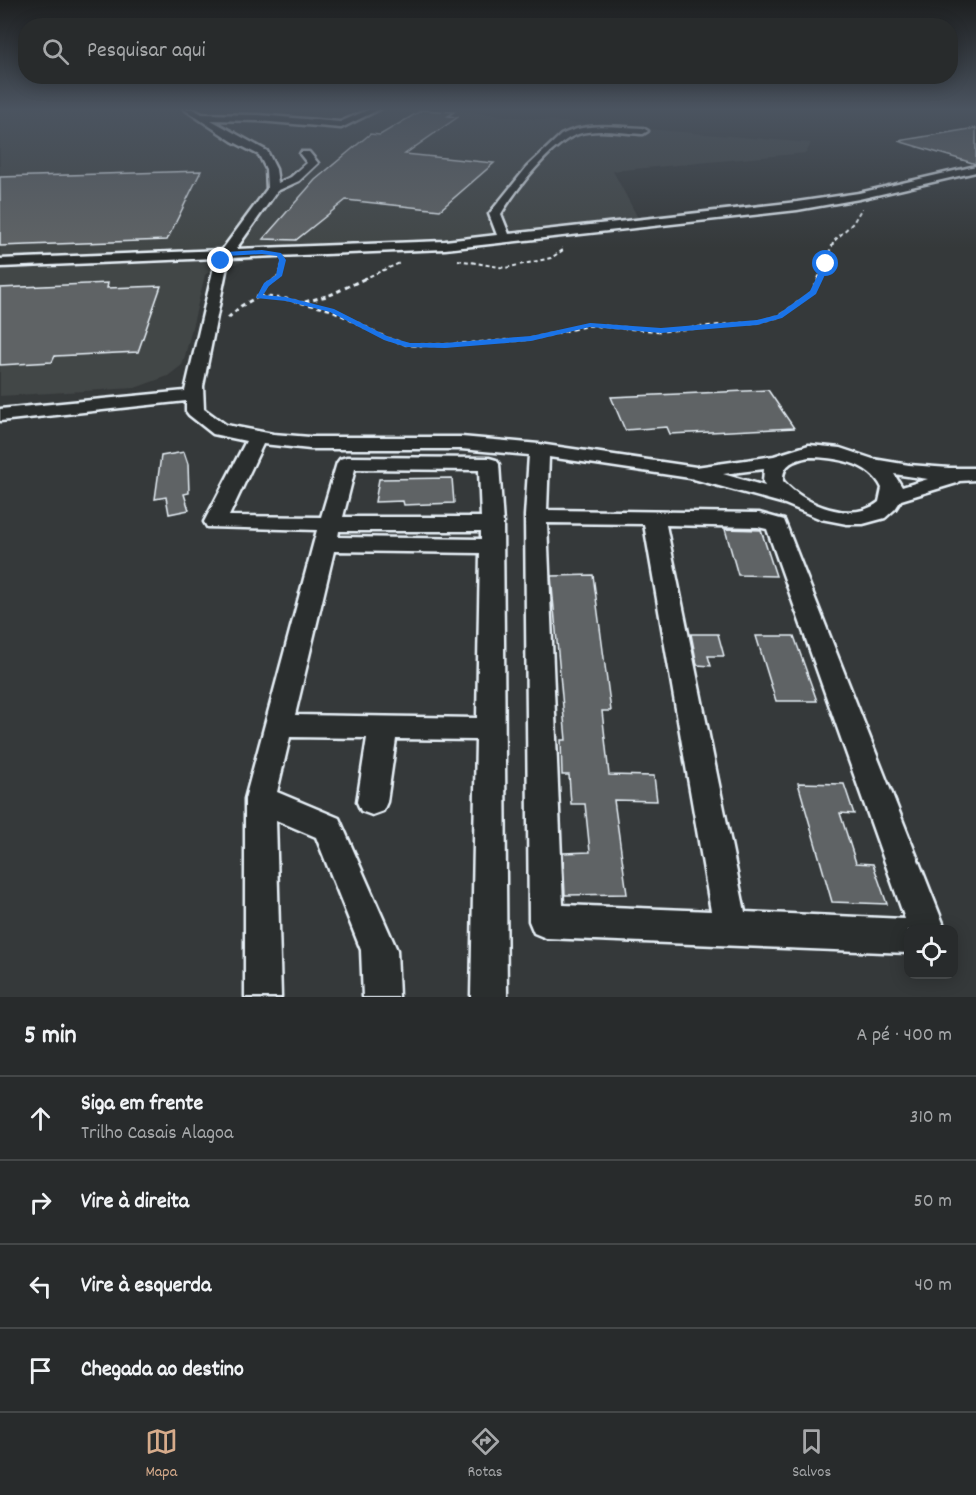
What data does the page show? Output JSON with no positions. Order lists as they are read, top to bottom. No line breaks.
{"page":{"search":"Pesquisar aqui","heading":["5 min","A pé · 400 m"],"list":[["Siga em frente","Trilho Casais Alagoa","310 m"],["Vire à direita","50 m"],["Vire à esquerda","40 m"],"Chegada ao destino"],"nav":["Mapa","Rotas","Salvos"]}}
